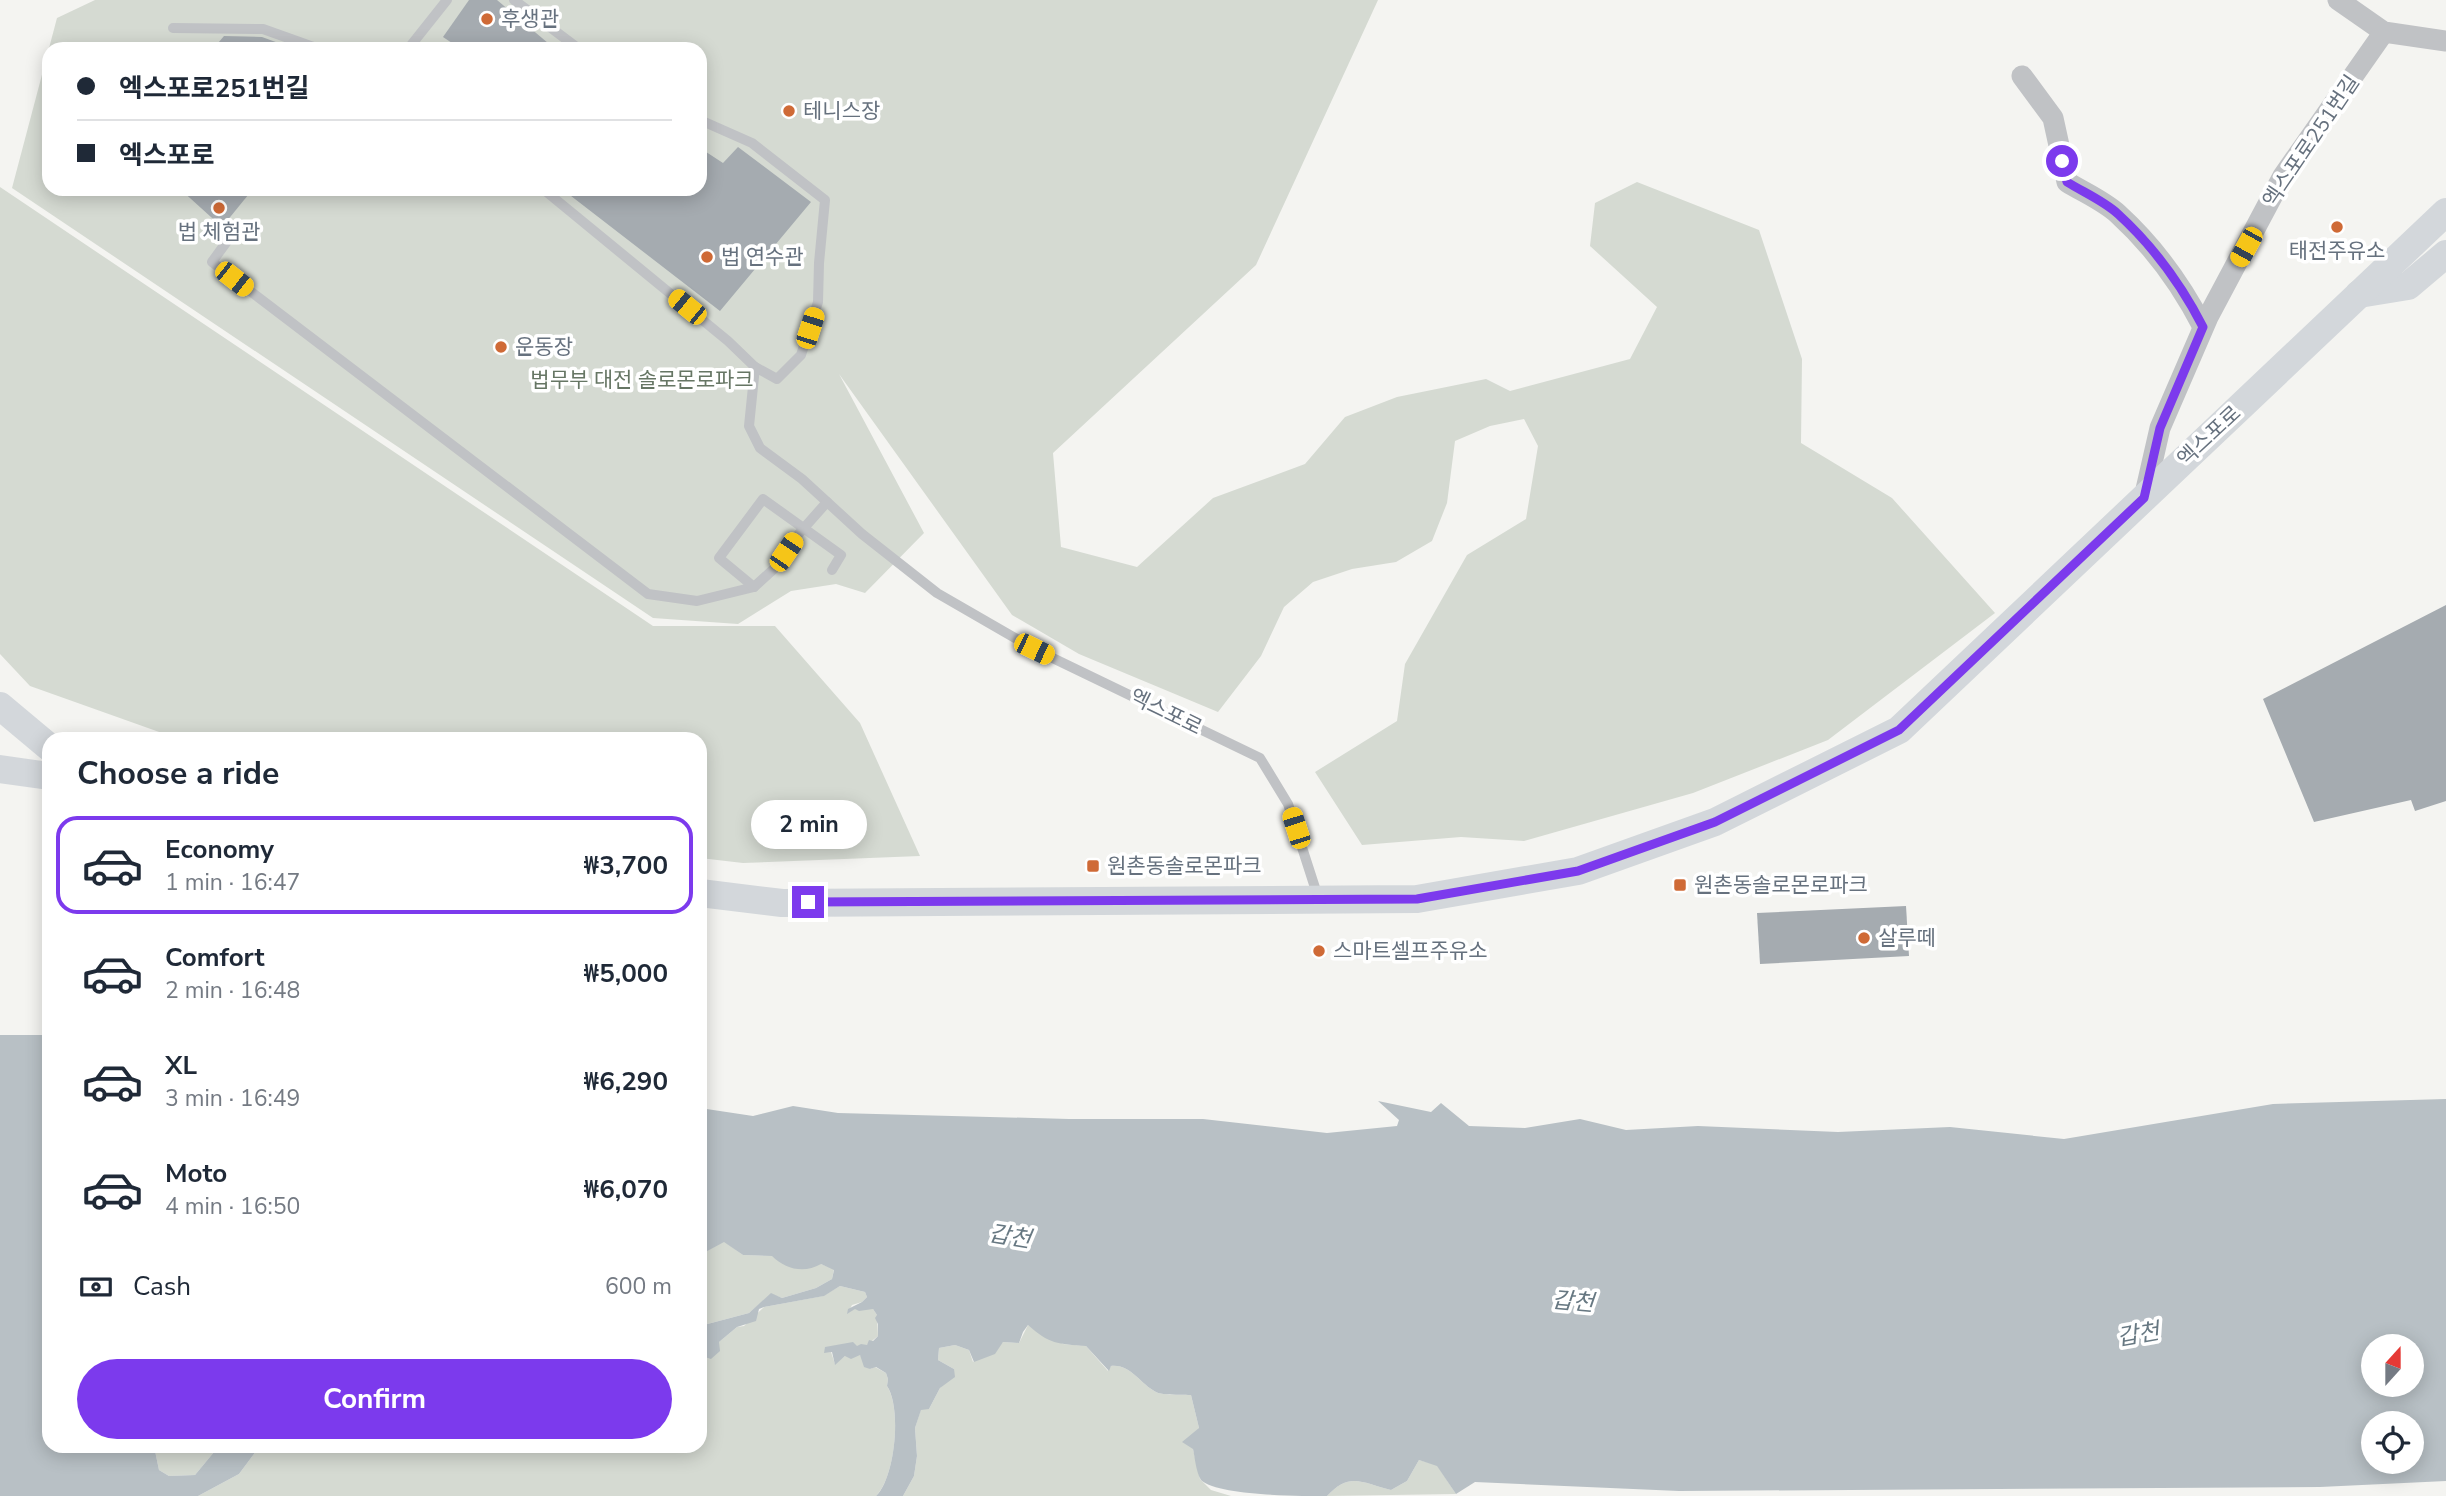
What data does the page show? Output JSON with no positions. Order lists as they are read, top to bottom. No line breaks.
{"streets":{"main road":["엑스포로"],"street":["엑스포로251번길"]},"crossings":[["엑스포로251번길","엑스포로"]],"water":["갑천"],"parks":["법무부 대전 솔로몬로파크"],"places":{"other":["후생관","테니스장","법 체험관","태전주유소","법 연수관","운동장","살루떼","스마트셀프주유소"],"transit":["원촌동솔로몬파크","원촌동솔로몬로파크"]},"north":"top","page":{"banner":["엑스포로251번길","엑스포로"],"heading":"Choose a ride","bubble":"2 min","list":[{"name":"Economy","note":"1 min · 16:47","value":"₩3,700"},{"name":"Comfort","note":"2 min · 16:48","value":"₩5,000"},{"name":"XL","note":"3 min · 16:49","value":"₩6,290"},{"name":"Moto","note":"4 min · 16:50","value":"₩6,070"}],"pay":["Cash","600 m"],"buttons":"Confirm"}}
